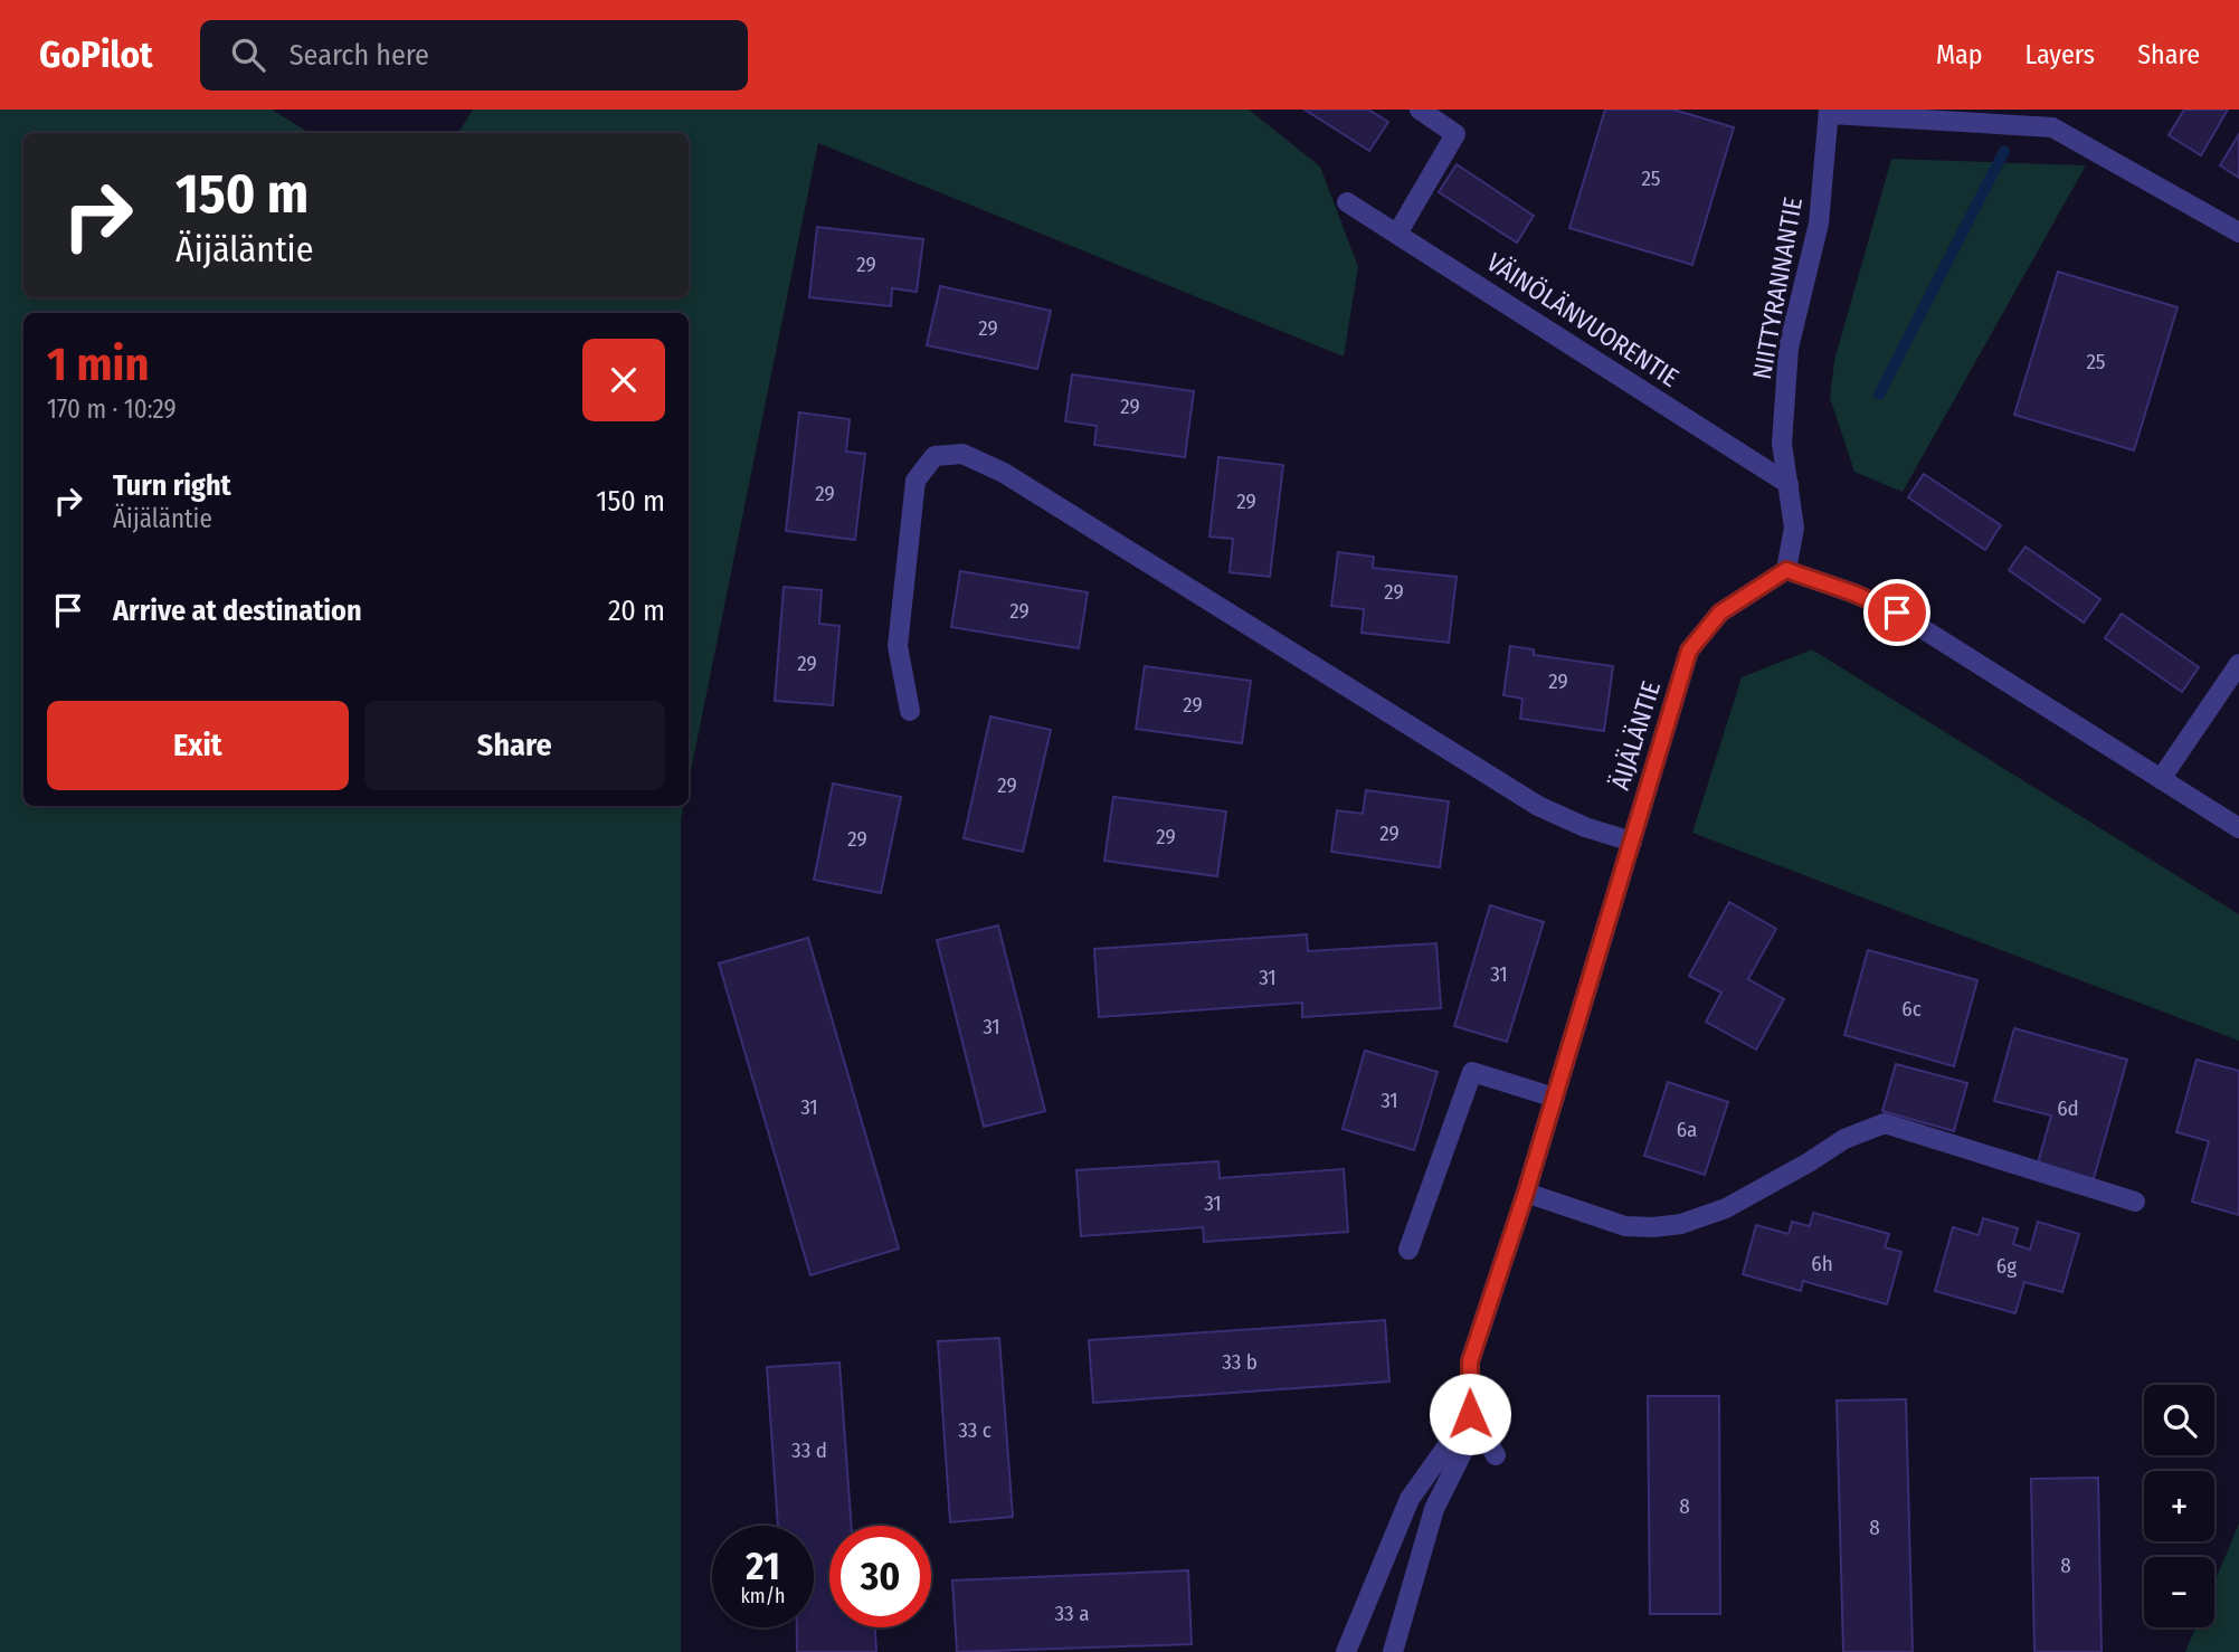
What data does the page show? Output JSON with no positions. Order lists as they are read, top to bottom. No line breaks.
{"streets":{"street":["NIITTYRANNANTIE","VÄINÖLÄNVUORENTIE","ÄIJÄLÄNTIE"]},"crossings":[["NIITTYRANNANTIE","VÄINÖLÄNVUORENTIE"],["NIITTYRANNANTIE","ÄIJÄLÄNTIE"]],"house_numbers":["25","29","29","25","29","29","29","29","29","29","29","29","29","29","29","29","31","31","6c","31","31","31","6d","6a","31","6h","6g","33 b","33 c","33 d","8","8","8","33 a"],"page":{"header":"GoPilot","search":"Search here","nav":["Map","Layers","Share"],"turn":["150 m","Äijäläntie"],"heading":["1 min","170 m · 10:29"],"list":[{"name":"Turn right","note":"Äijäläntie","value":"150 m"},{"name":"Arrive at destination","value":"20 m"}],"buttons":["Exit","Share"],"map_buttons":["+","−"],"speed":"21 km/h","limit":"30"}}
